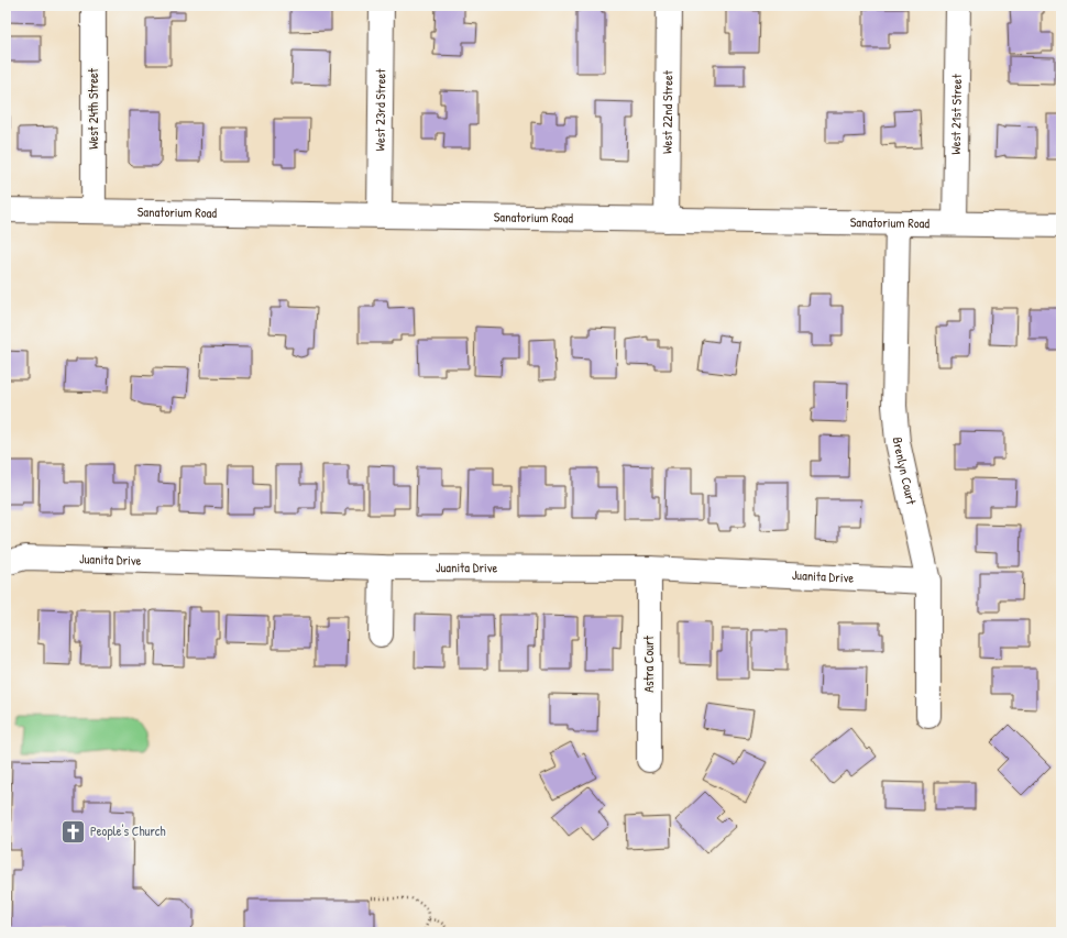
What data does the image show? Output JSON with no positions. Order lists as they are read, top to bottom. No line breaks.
{"streets":{"street":["West 24th Street","West 23rd Street","West 22nd Street","West 21st Street","Sanatorium Road","Brenlyn Court","Juanita Drive","Astra Court"]},"crossings":[["West 24th Street","Sanatorium Road"],["West 23rd Street","Sanatorium Road"],["West 22nd Street","Sanatorium Road"],["West 21st Street","Sanatorium Road"],["Sanatorium Road","Brenlyn Court"],["Brenlyn Court","Juanita Drive"],["Juanita Drive","Astra Court"]],"places":{"church":["People's Church"]}}
